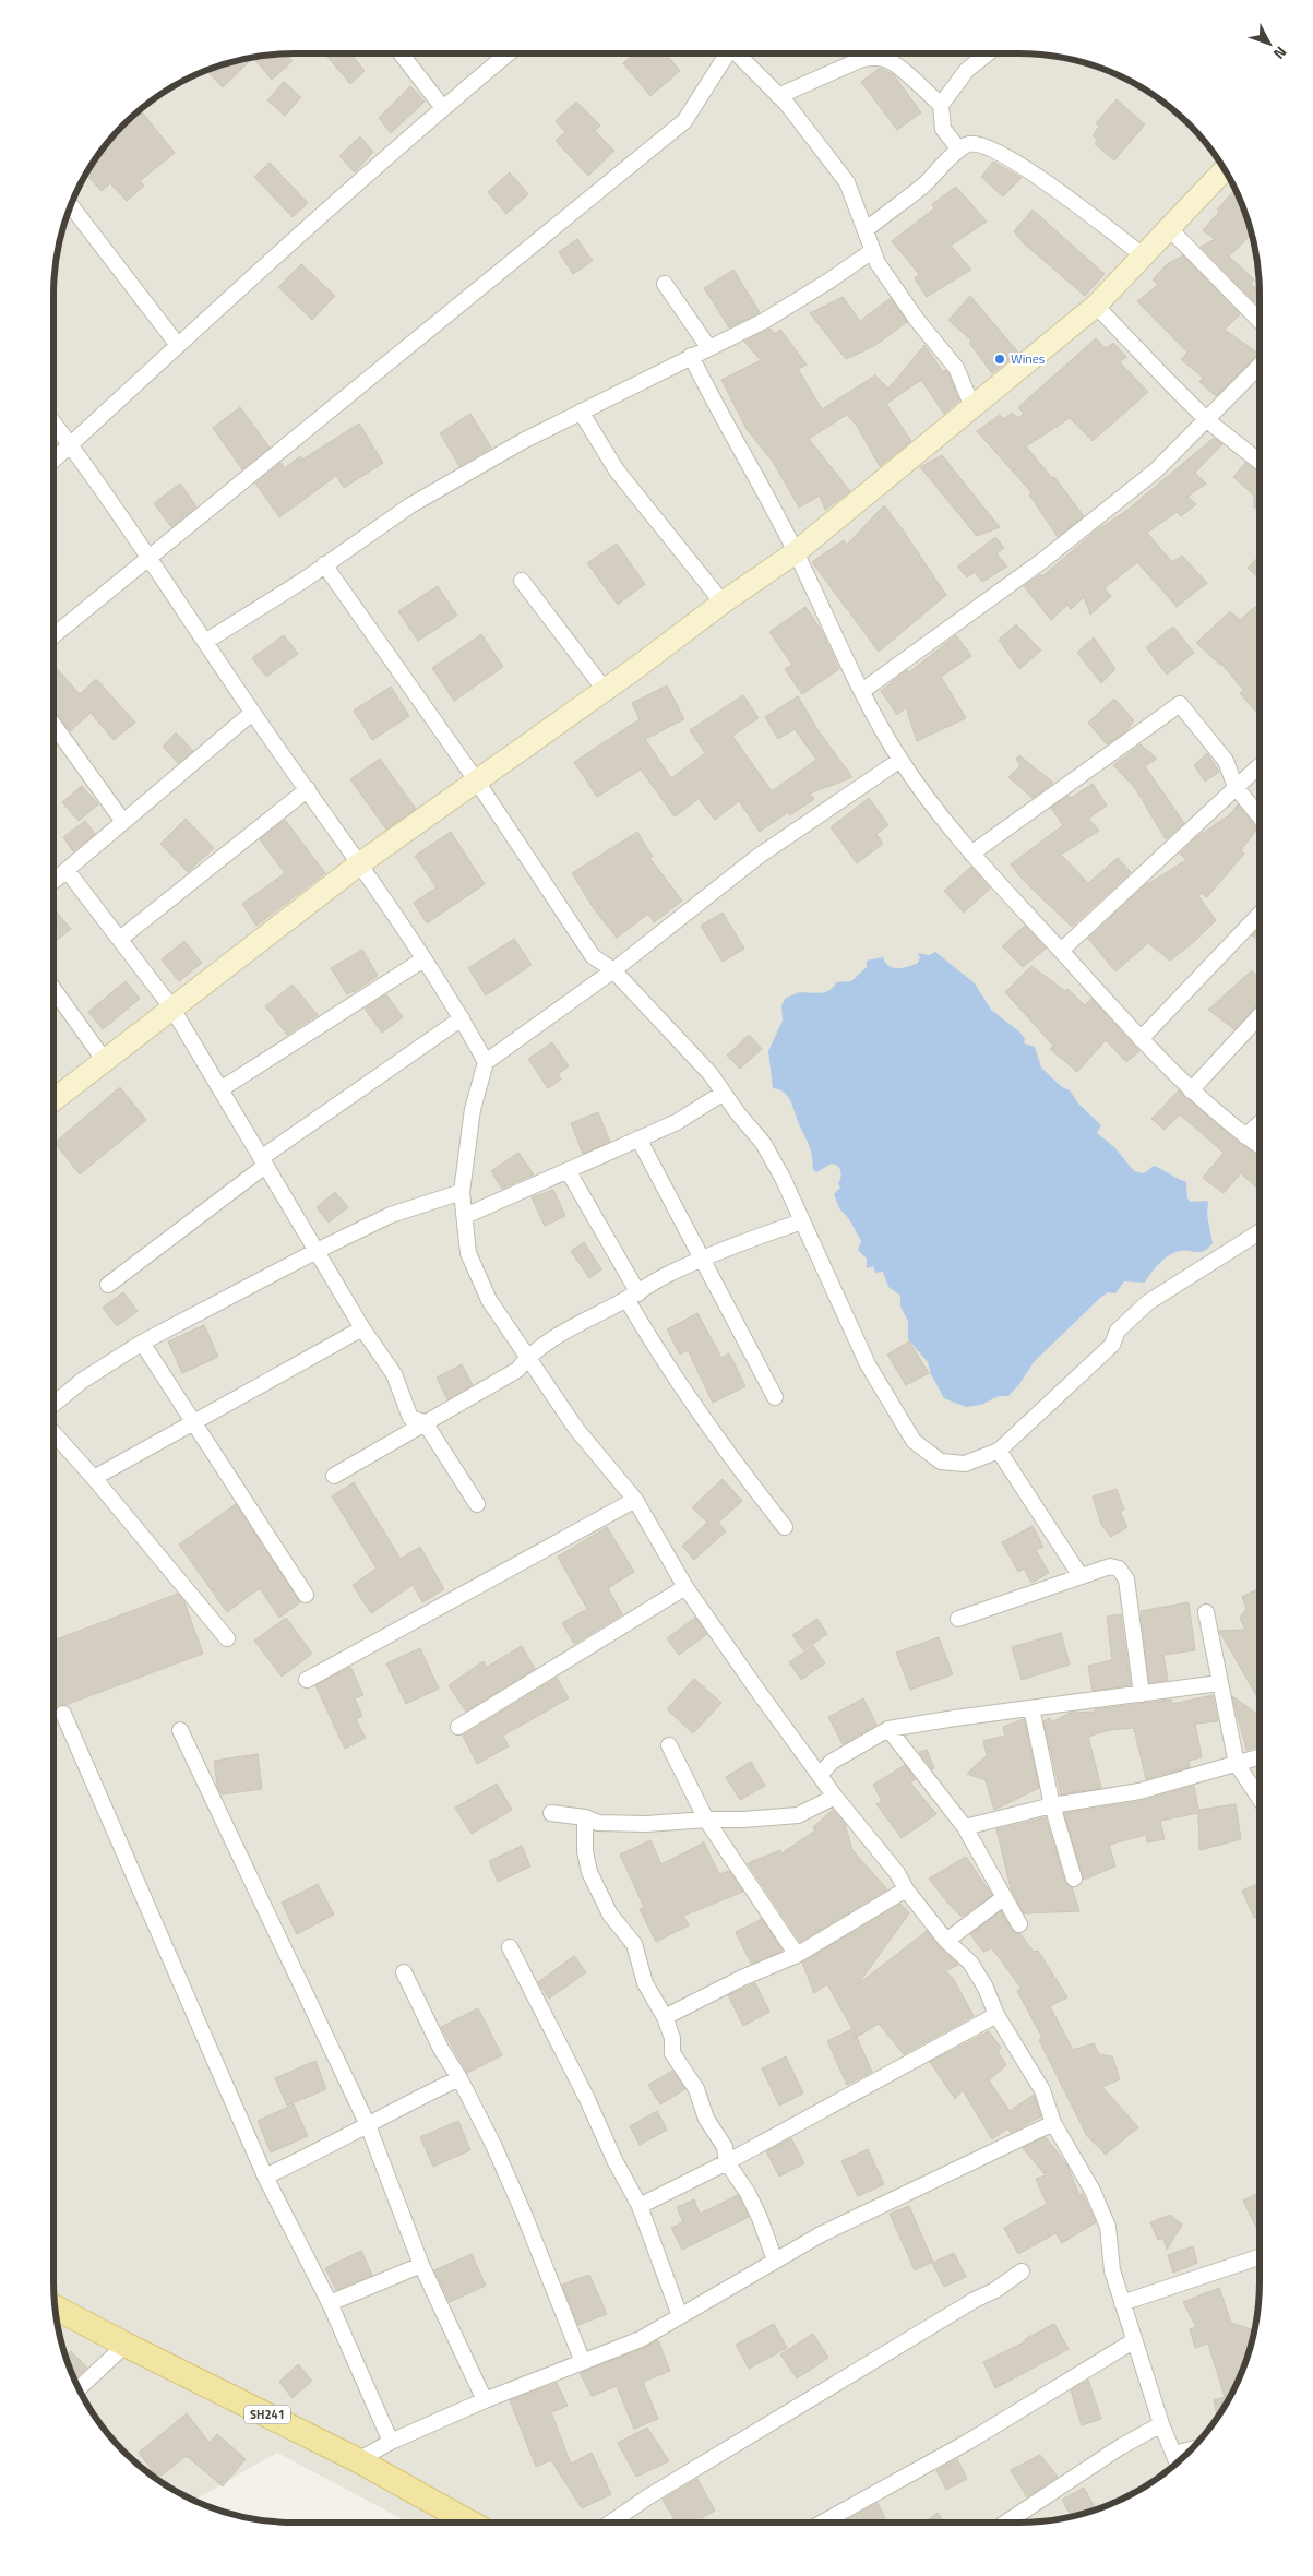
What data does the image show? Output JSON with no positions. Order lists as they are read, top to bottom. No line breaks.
{"streets":{"main road":["SH241"]},"places":["Wines"],"north":"bottom right"}
